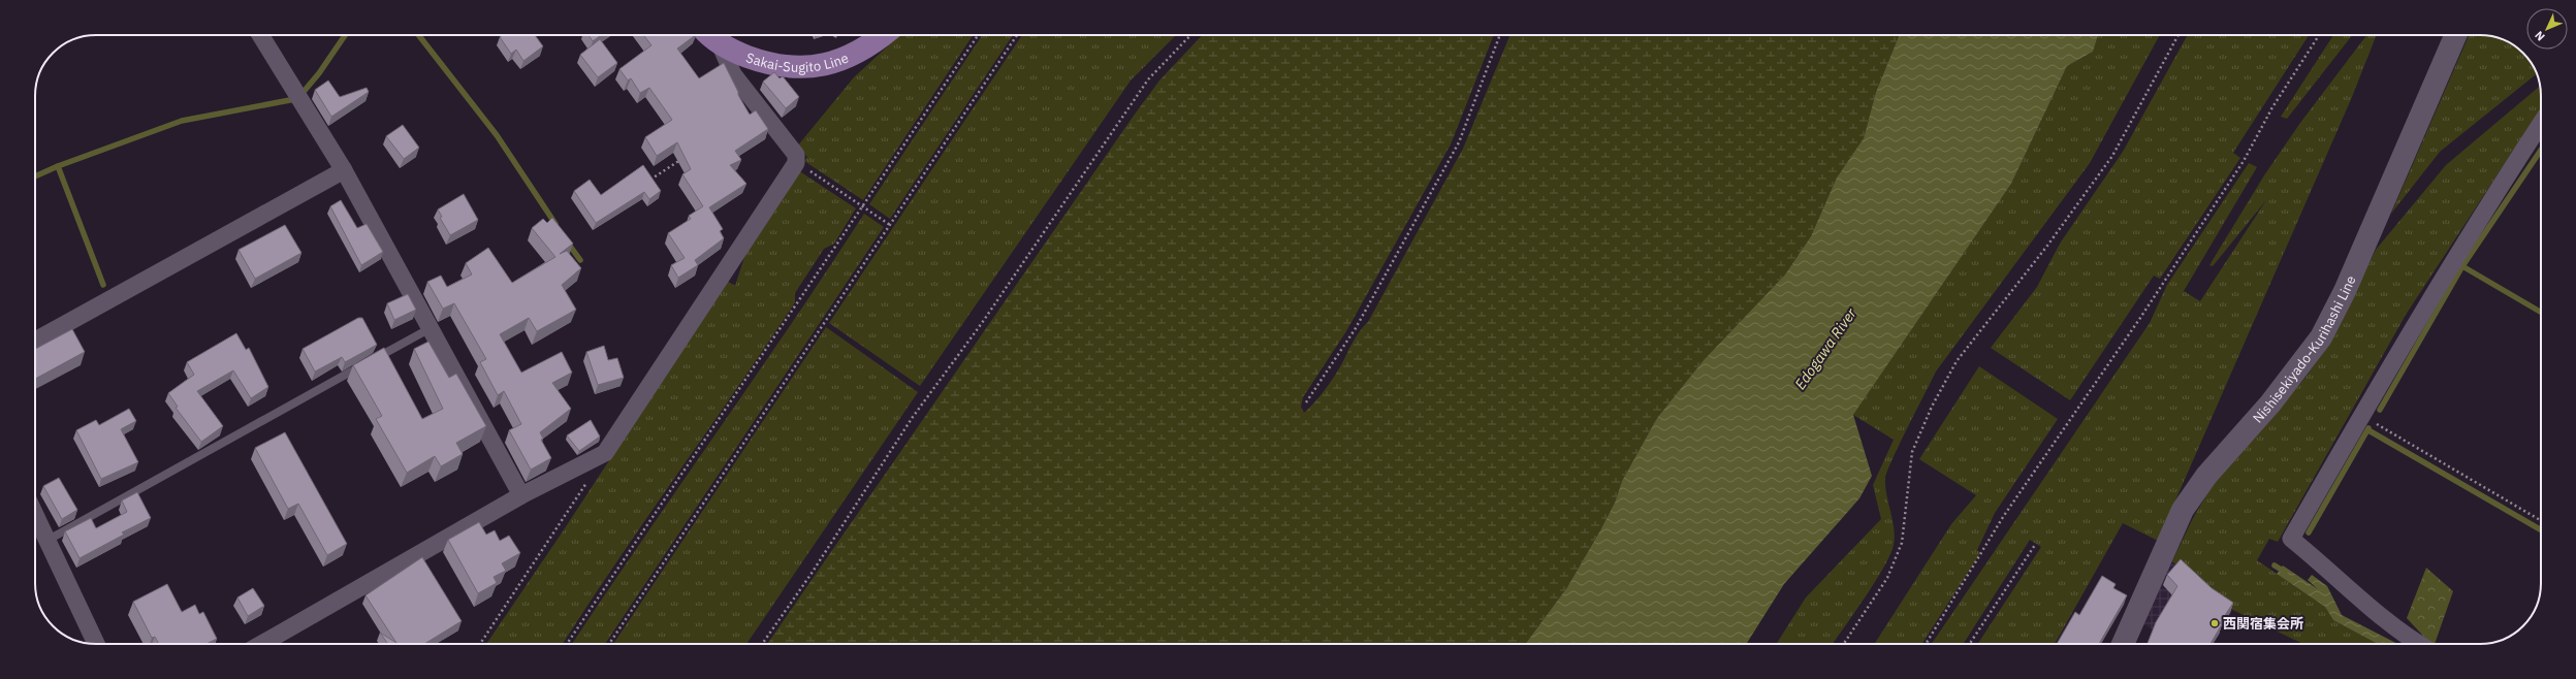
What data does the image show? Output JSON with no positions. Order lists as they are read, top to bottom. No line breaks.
{"streets":{"main road":["Sakai-Sugito Line","Nishisekiyado-Kurihashi Line"]},"water":["Edogawa River"],"places":["西関宿集会所"],"north":"bottom left"}
